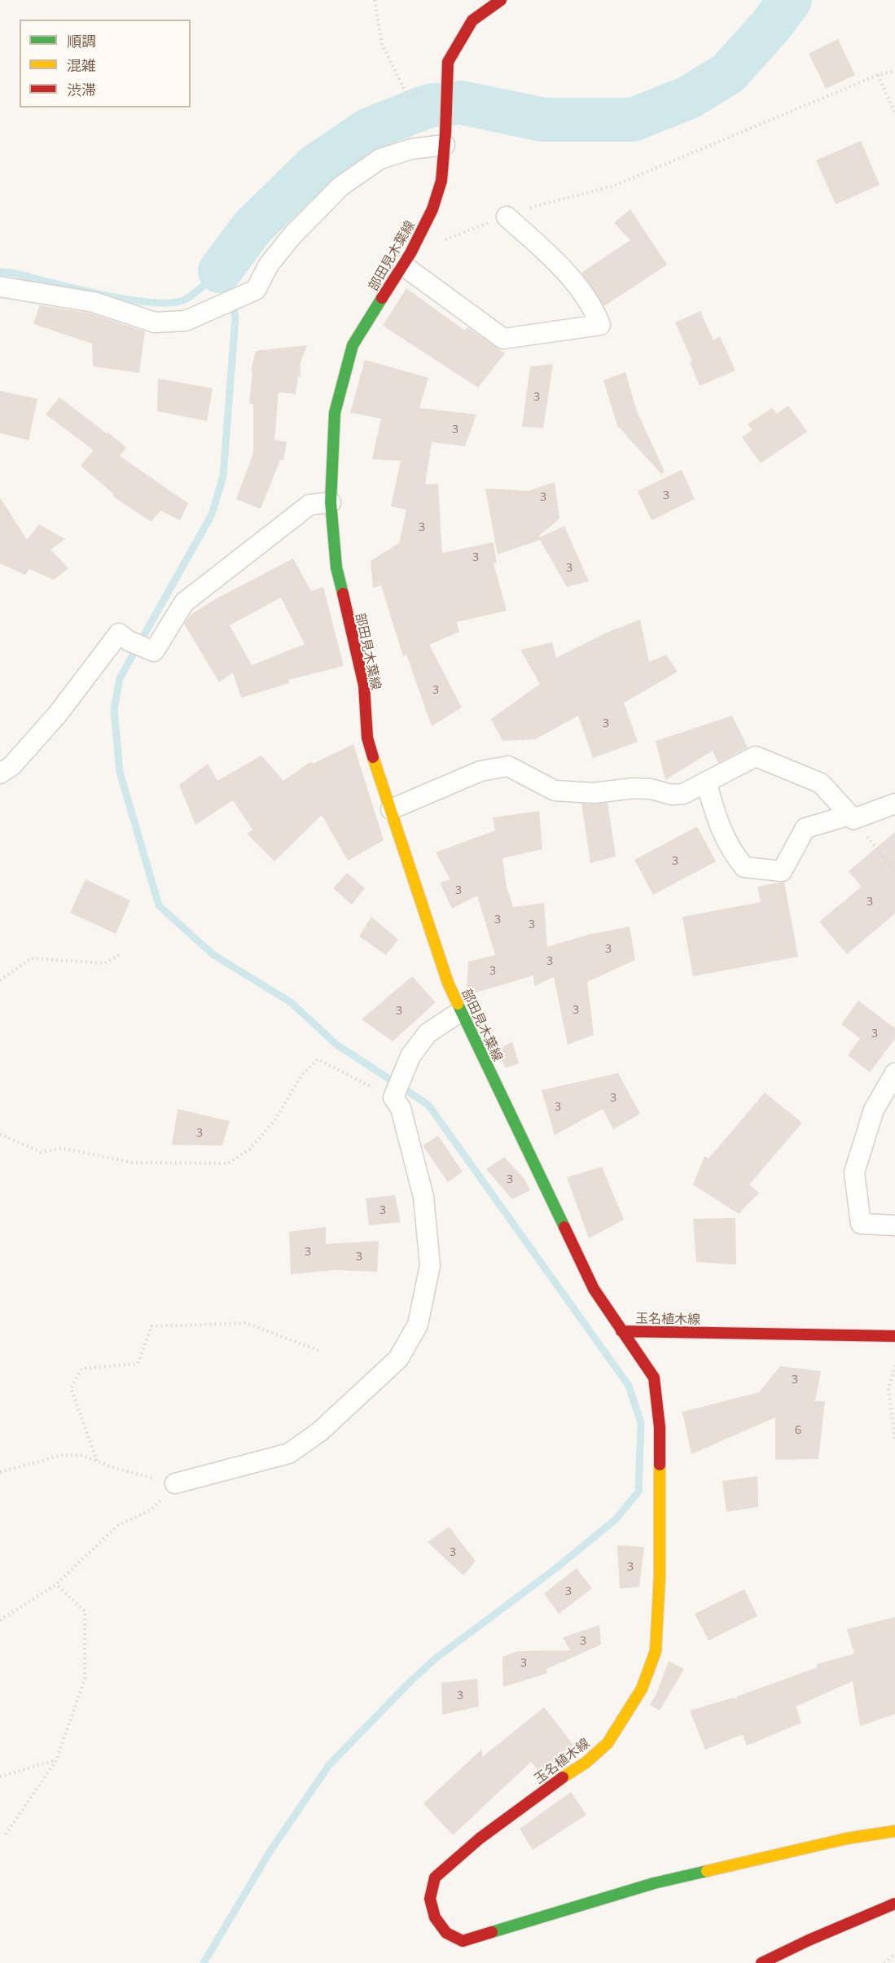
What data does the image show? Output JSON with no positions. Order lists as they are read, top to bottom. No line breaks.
{"streets":{"main road":["部田見木葉線","玉名植木線"]},"crossings":[["部田見木葉線","玉名植木線"]],"house_numbers":["3","3","3","3","3","3","3","3","3","3","3","3","3","3","3","3","3","3","3","3","3","3","3","3","3","3","3","3","6","3","3","3","3","3","3"],"legend":["順調","混雑","渋滞"]}
